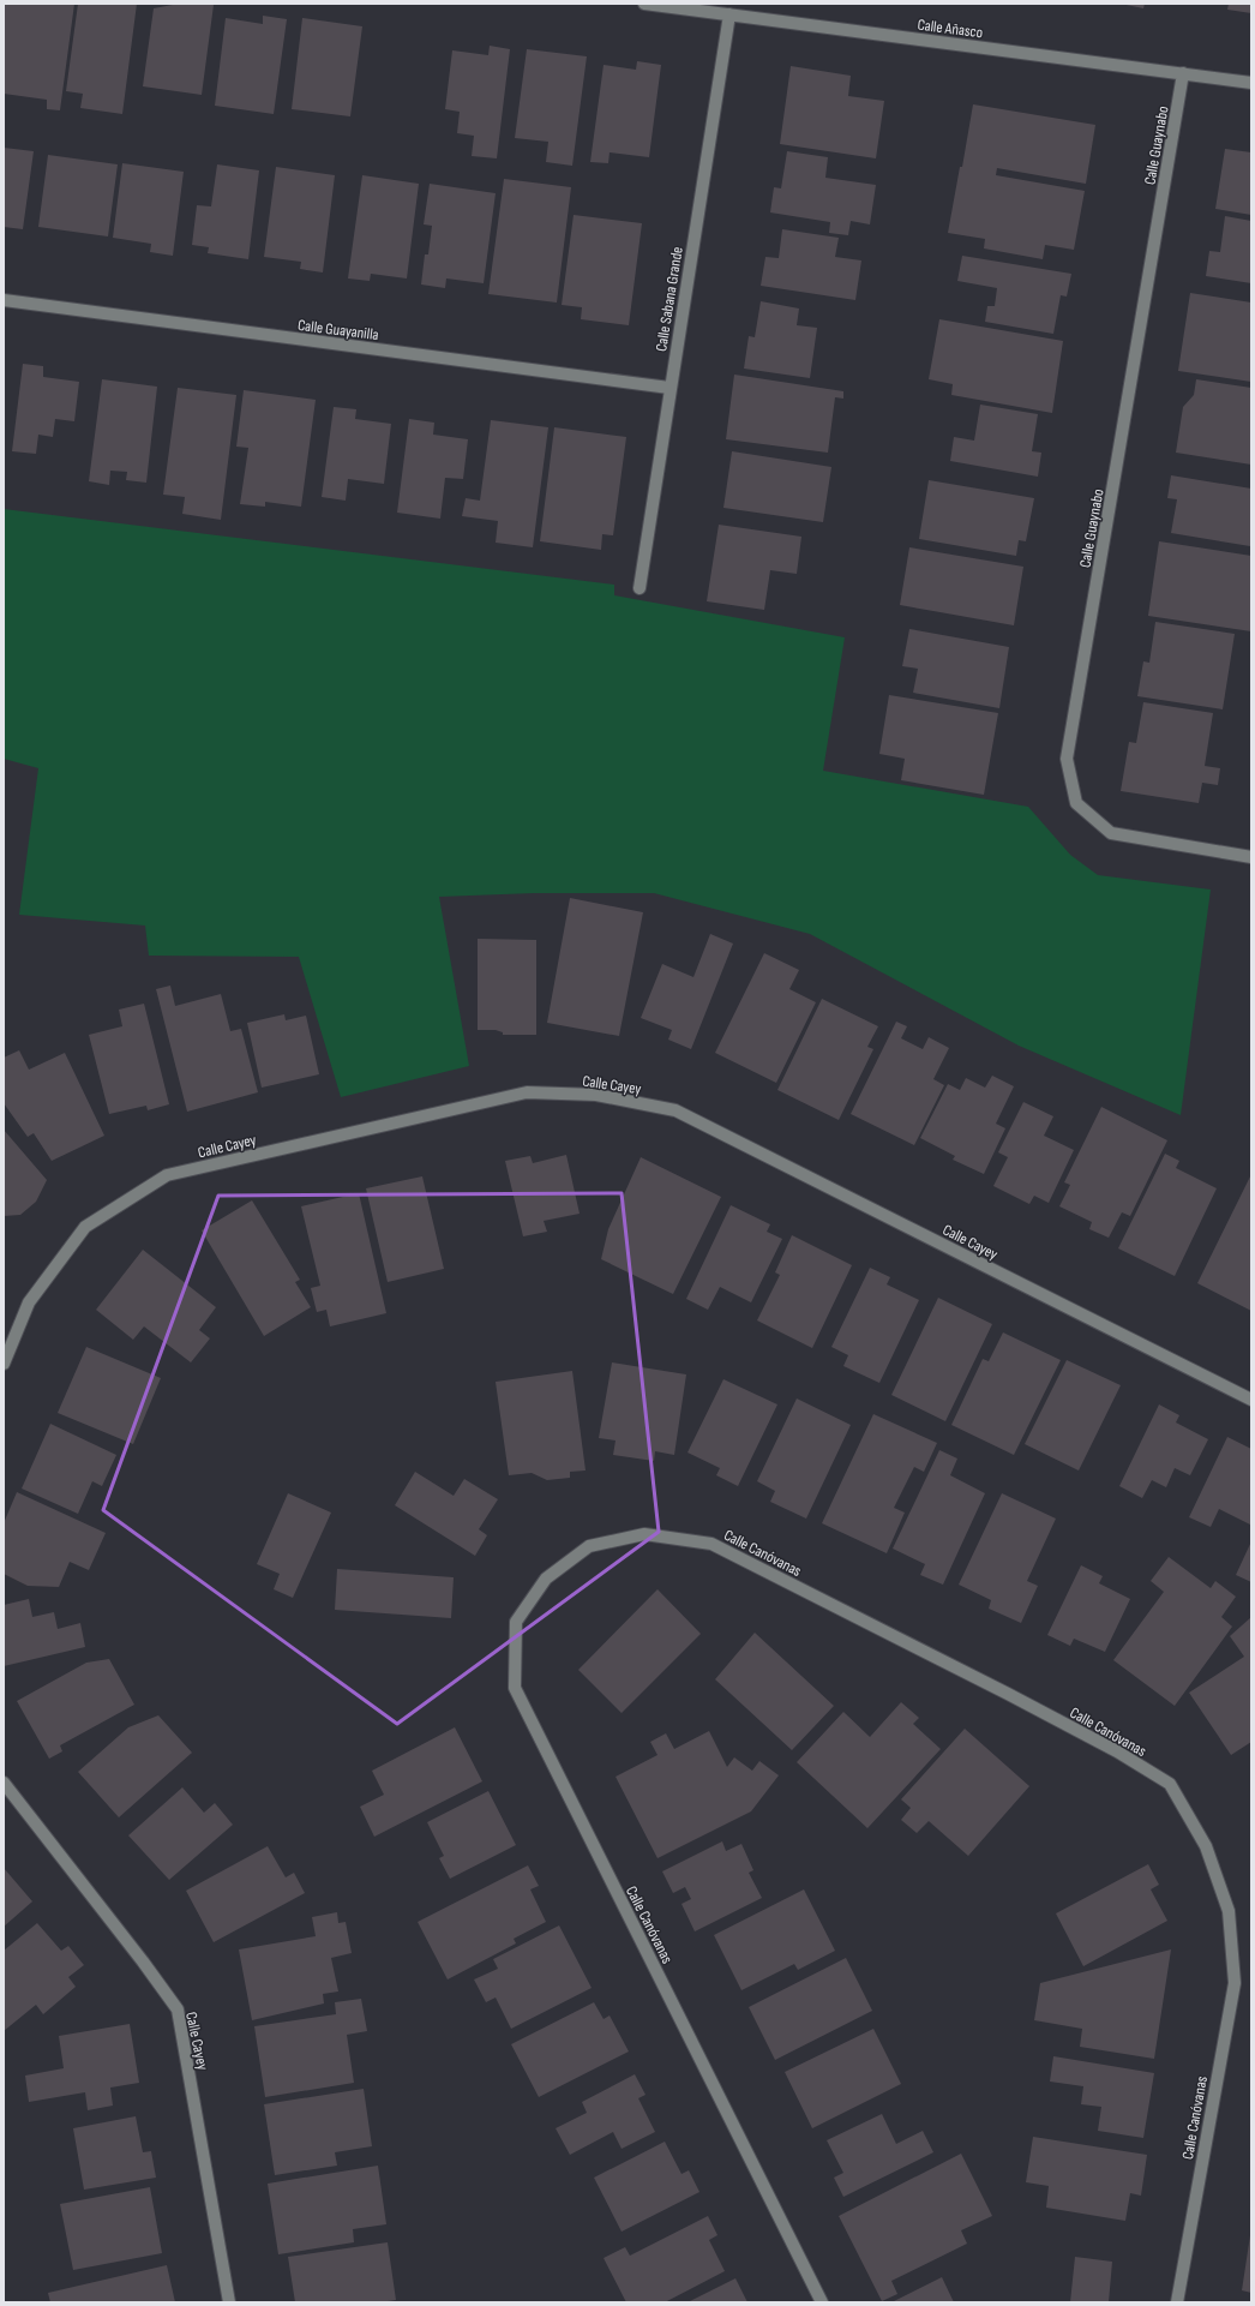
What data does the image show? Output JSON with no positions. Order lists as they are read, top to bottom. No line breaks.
{"streets":{"street":["Calle Añasco","Calle Guaynabo","Calle Sabana Grande","Calle Guayanilla","Calle Cayey","Calle Canóvanas"]},"crossings":[["Calle Añasco","Calle Guaynabo"],["Calle Añasco","Calle Sabana Grande"],["Calle Sabana Grande","Calle Guayanilla"]]}
